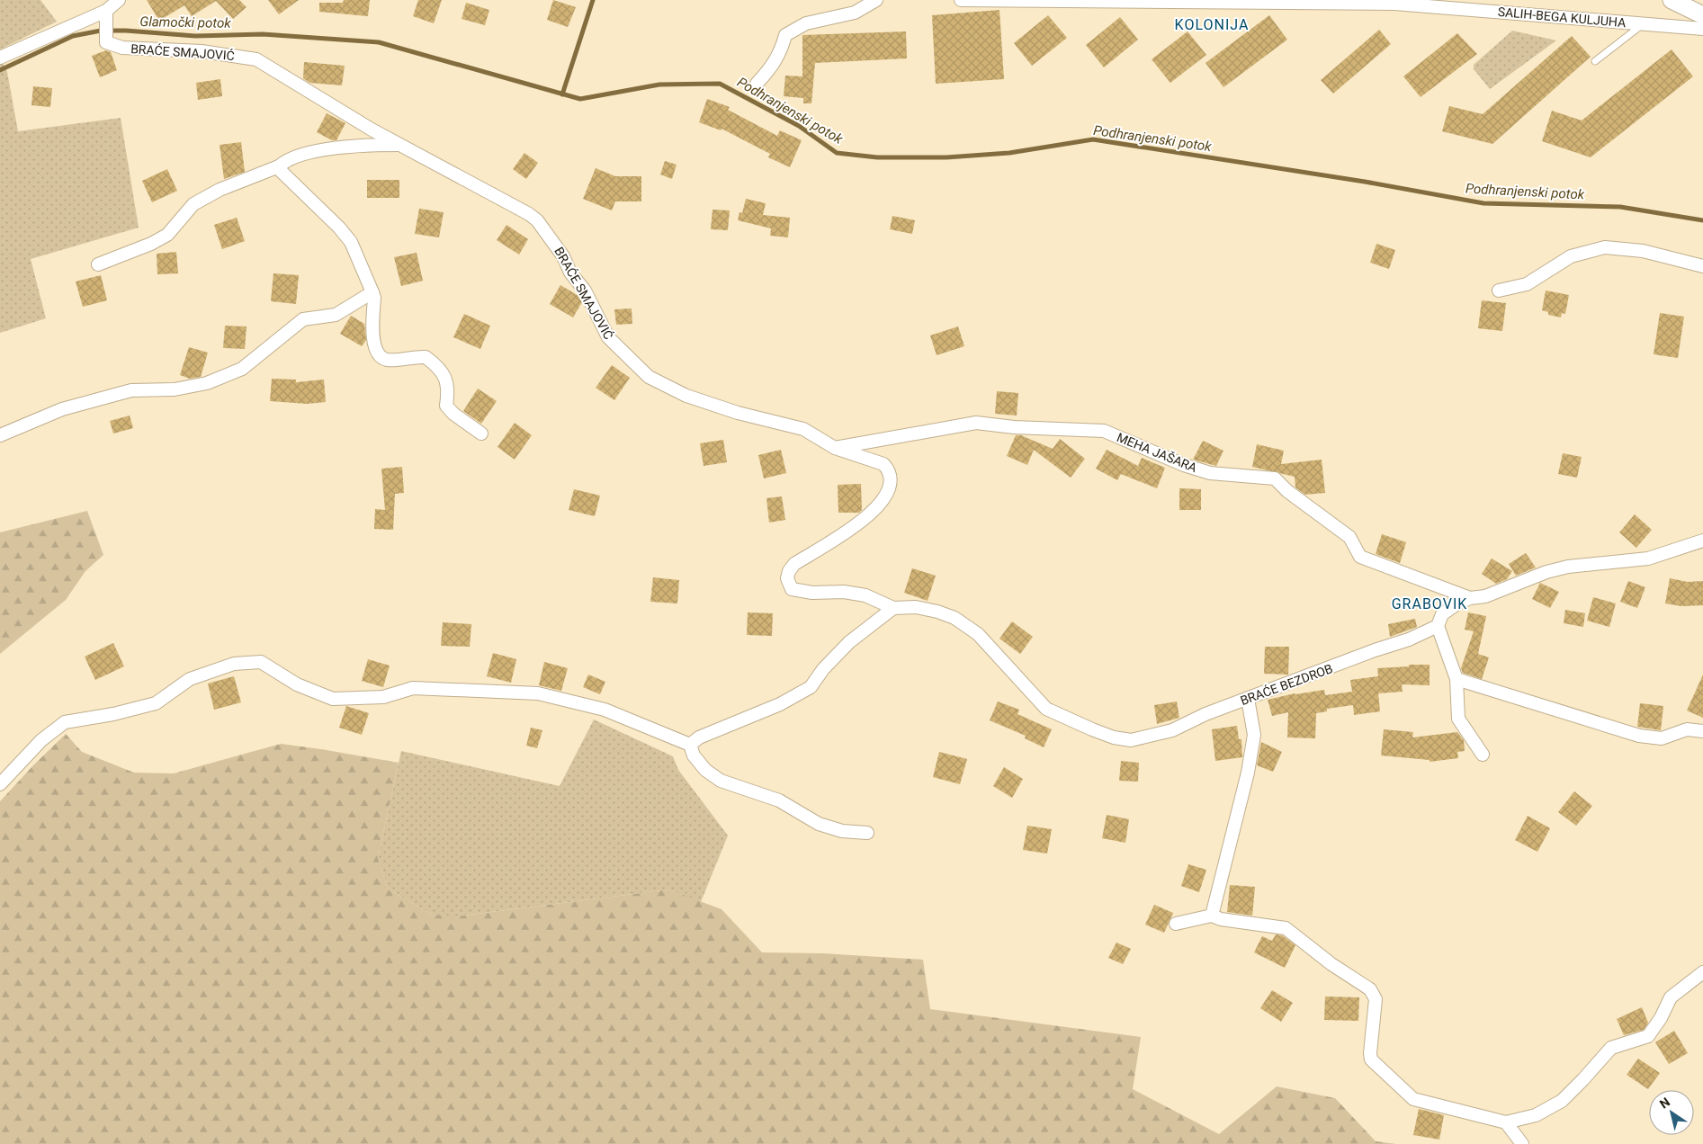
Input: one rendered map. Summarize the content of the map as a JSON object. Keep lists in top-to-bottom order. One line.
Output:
{"streets":{"street":["SALIH-BEGA KULJUHA","BRAĆE SMAJOVIĆ","MEHA JAŠARA","BRAĆE BEZDROB"]},"crossings":[["BRAĆE SMAJOVIĆ","MEHA JAŠARA"],["BRAĆE SMAJOVIĆ","BRAĆE BEZDROB"],["MEHA JAŠARA","BRAĆE BEZDROB"]],"districts":["KOLONIJA","GRABOVIK"],"water":["Glamočki potok","Podhranjenski potok"],"north":"top left"}
